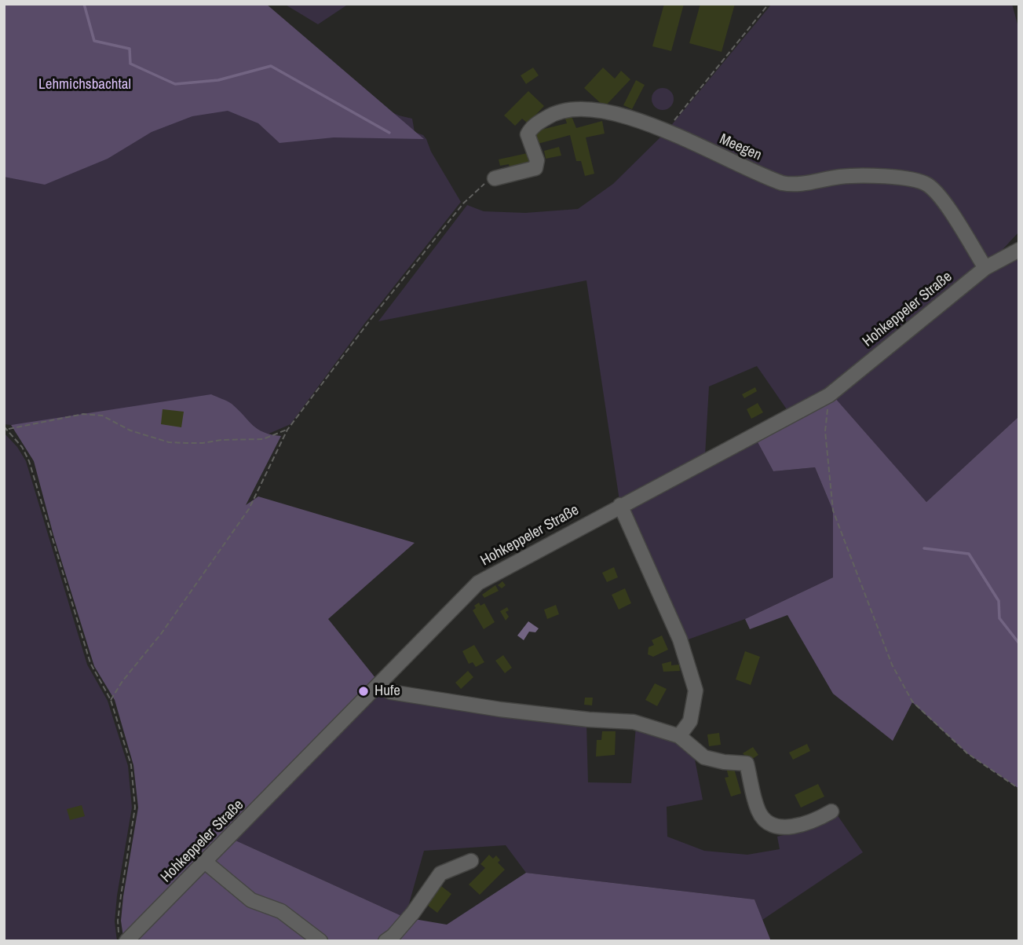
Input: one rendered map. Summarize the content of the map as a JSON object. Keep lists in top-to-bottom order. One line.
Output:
{"streets":{"street":["Meegen","Hohkeppeler Straße"]},"crossings":[["Meegen","Hohkeppeler Straße"]],"parks":["Lehmichsbachtal"],"places":["Hufe"]}
